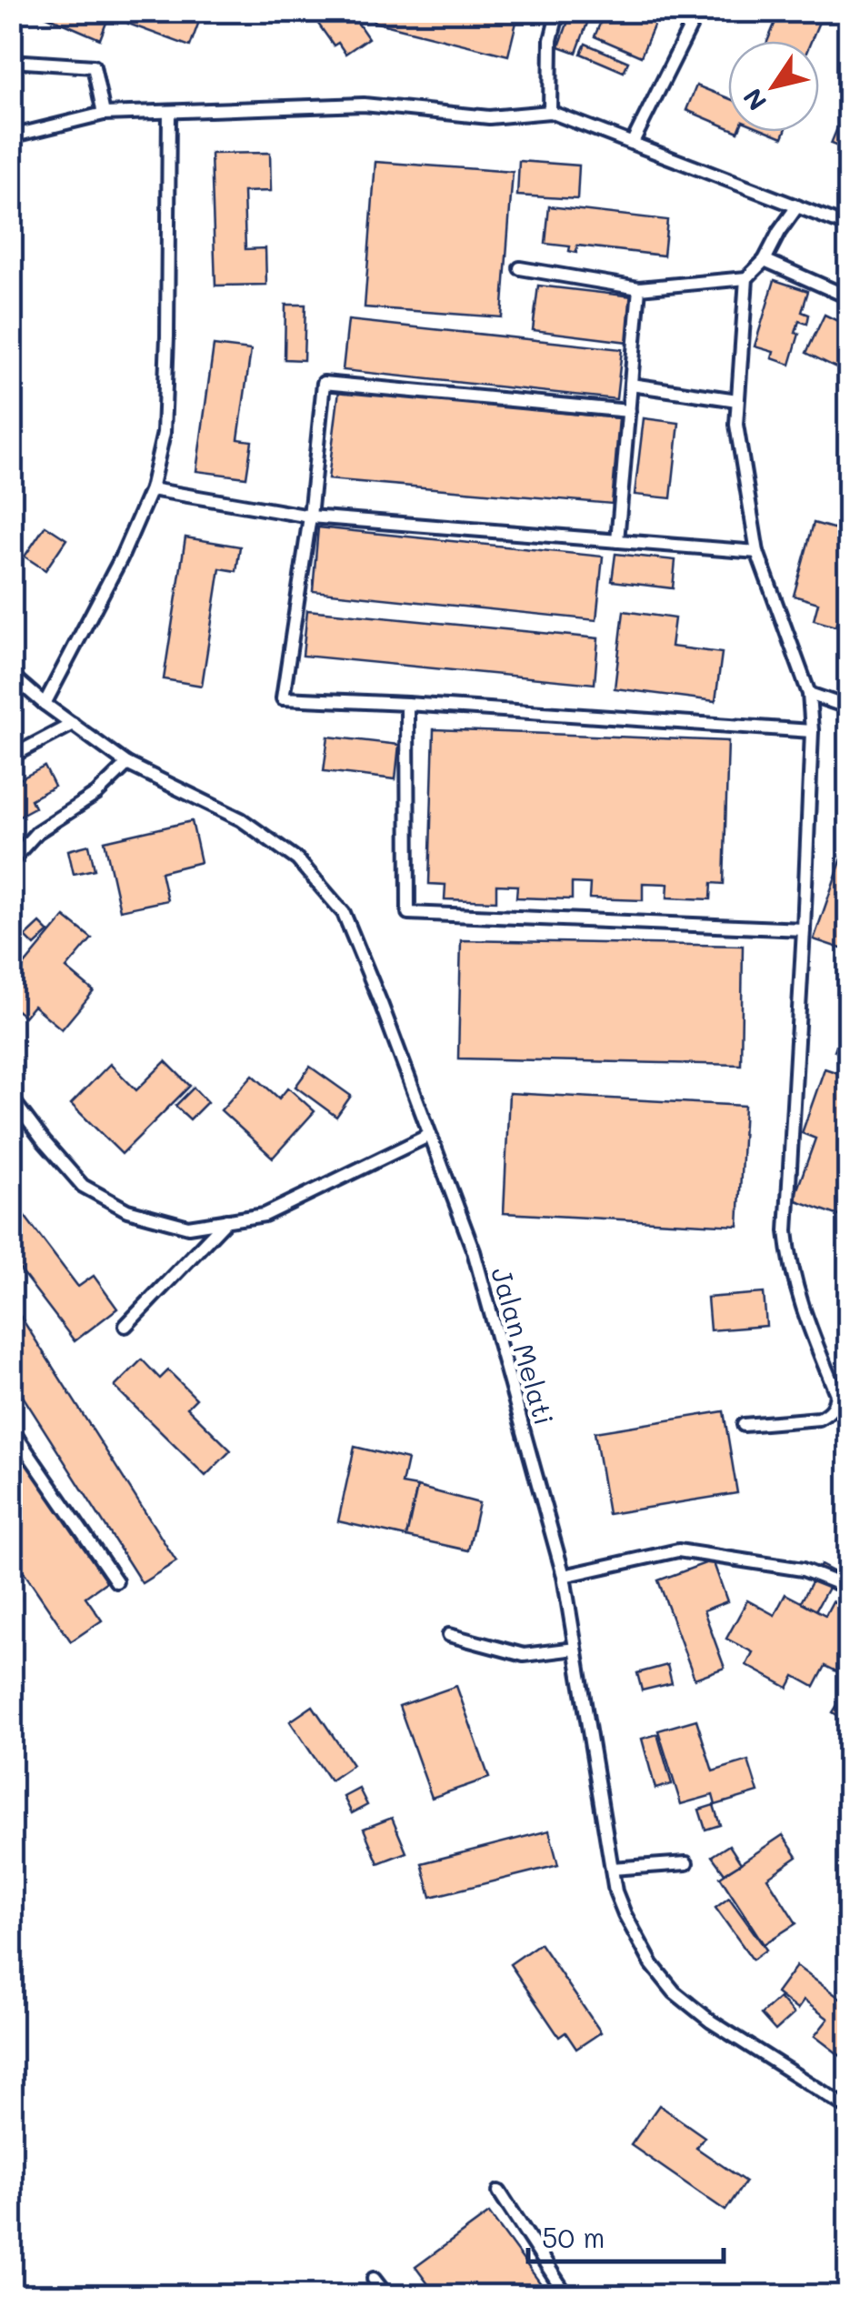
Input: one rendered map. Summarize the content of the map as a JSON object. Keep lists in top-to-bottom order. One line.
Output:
{"streets":{"lane":["Jalan Melati"]},"scale_bar":"50 m","north":"bottom left"}
